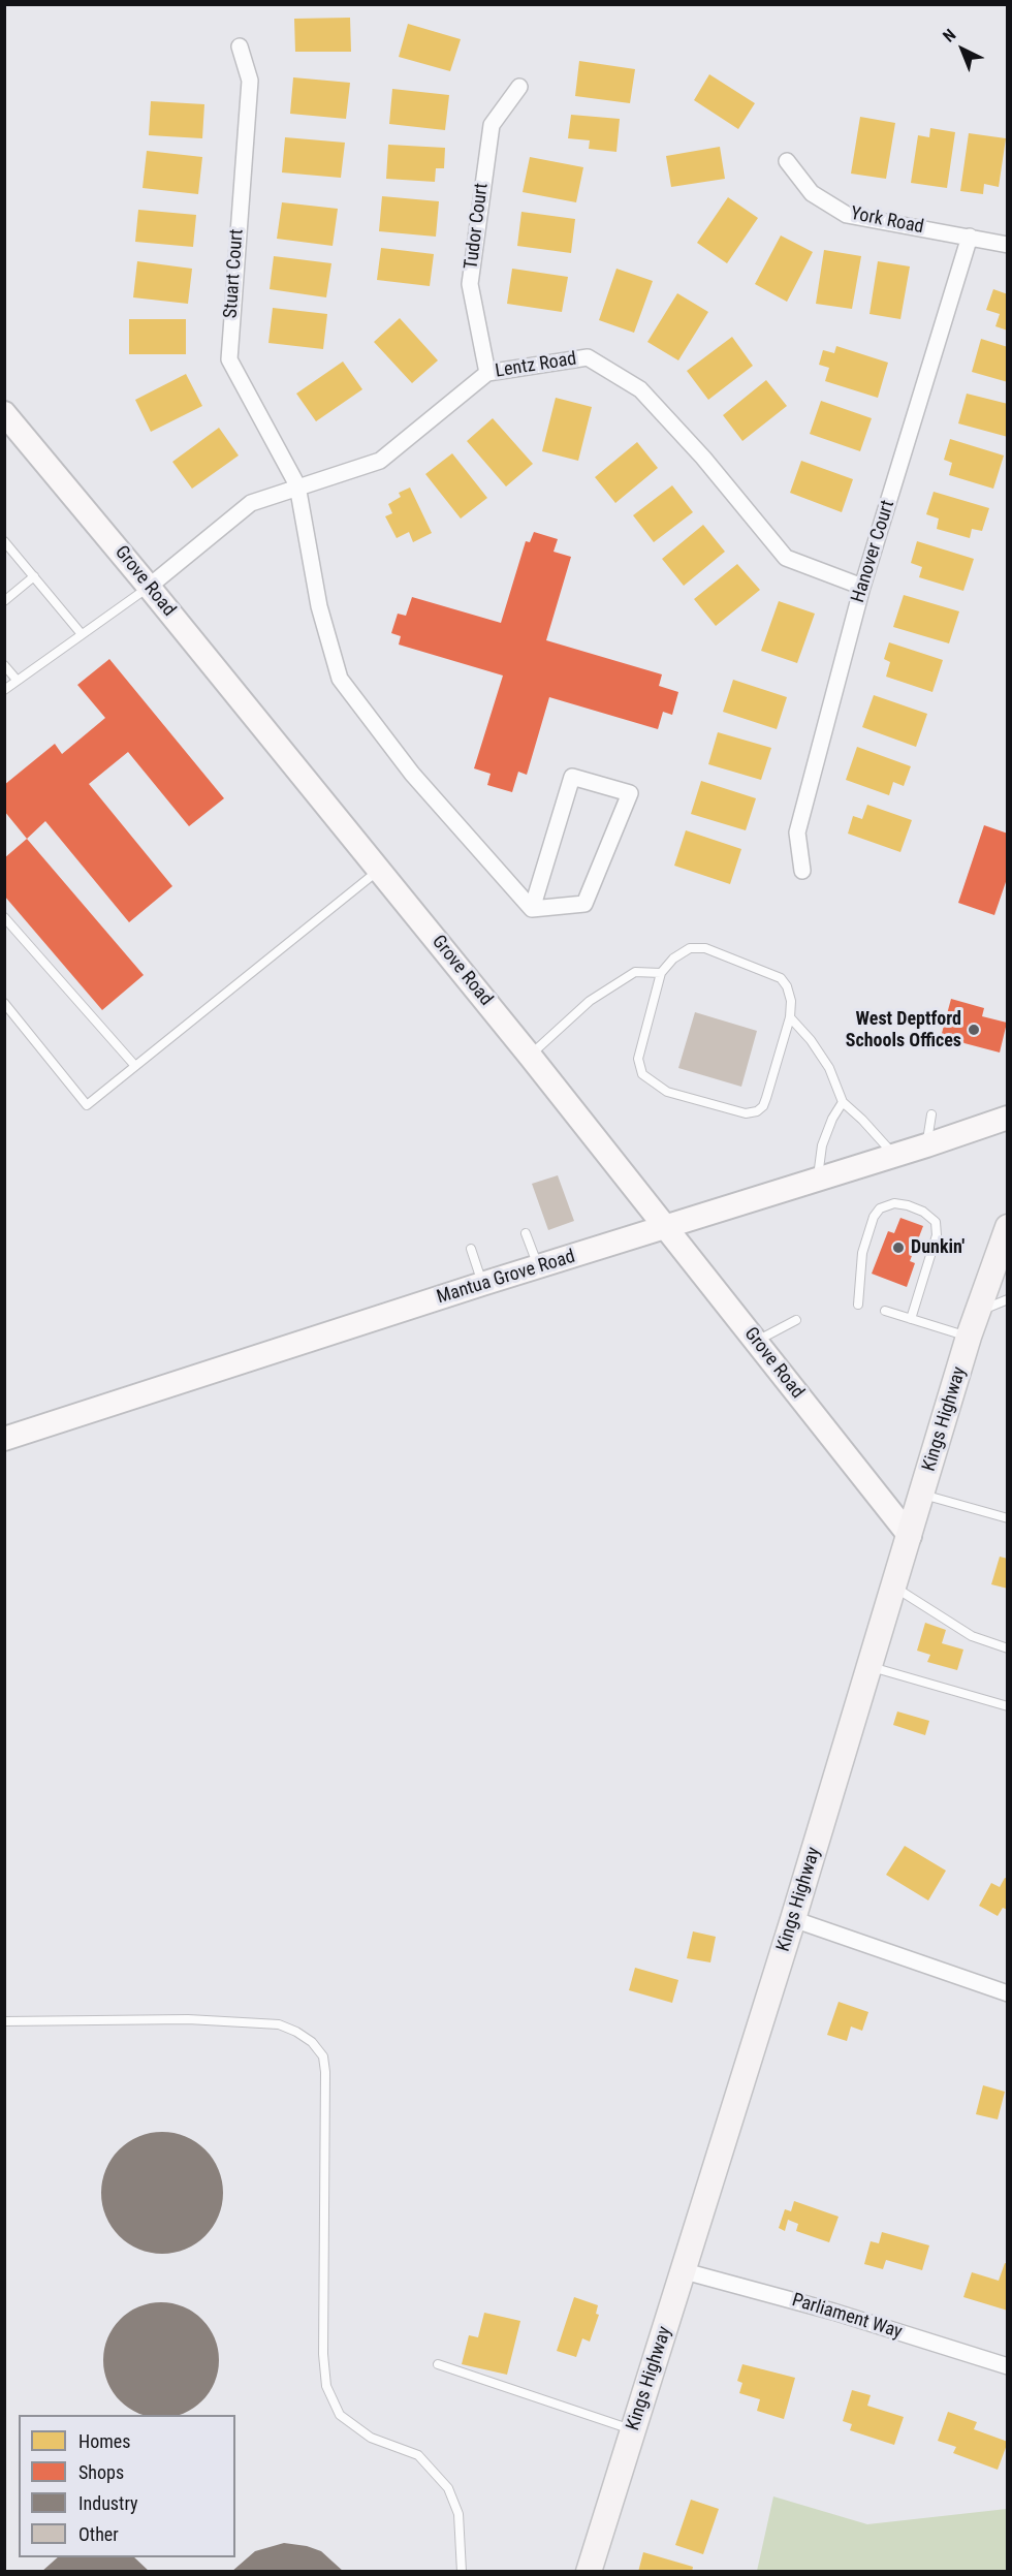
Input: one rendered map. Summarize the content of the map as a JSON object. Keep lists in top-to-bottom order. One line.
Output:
{"streets":{"main road":["Grove Road","Mantua Grove Road","Kings Highway"],"street":["York Road","Tudor Court","Stuart Court","Lentz Road","Hanover Court","Parliament Way"]},"crossings":[["York Road","Hanover Court"],["Tudor Court","Lentz Road"],["Stuart Court","Lentz Road"],["Lentz Road","Hanover Court"],["Lentz Road","Grove Road"],["Grove Road","Mantua Grove Road"],["Grove Road","Kings Highway"],["Kings Highway","Parliament Way"]],"places":["West Deptford Schools Offices","Dunkin'"],"legend":["Homes","Shops","Industry","Other"],"north":"top left"}
